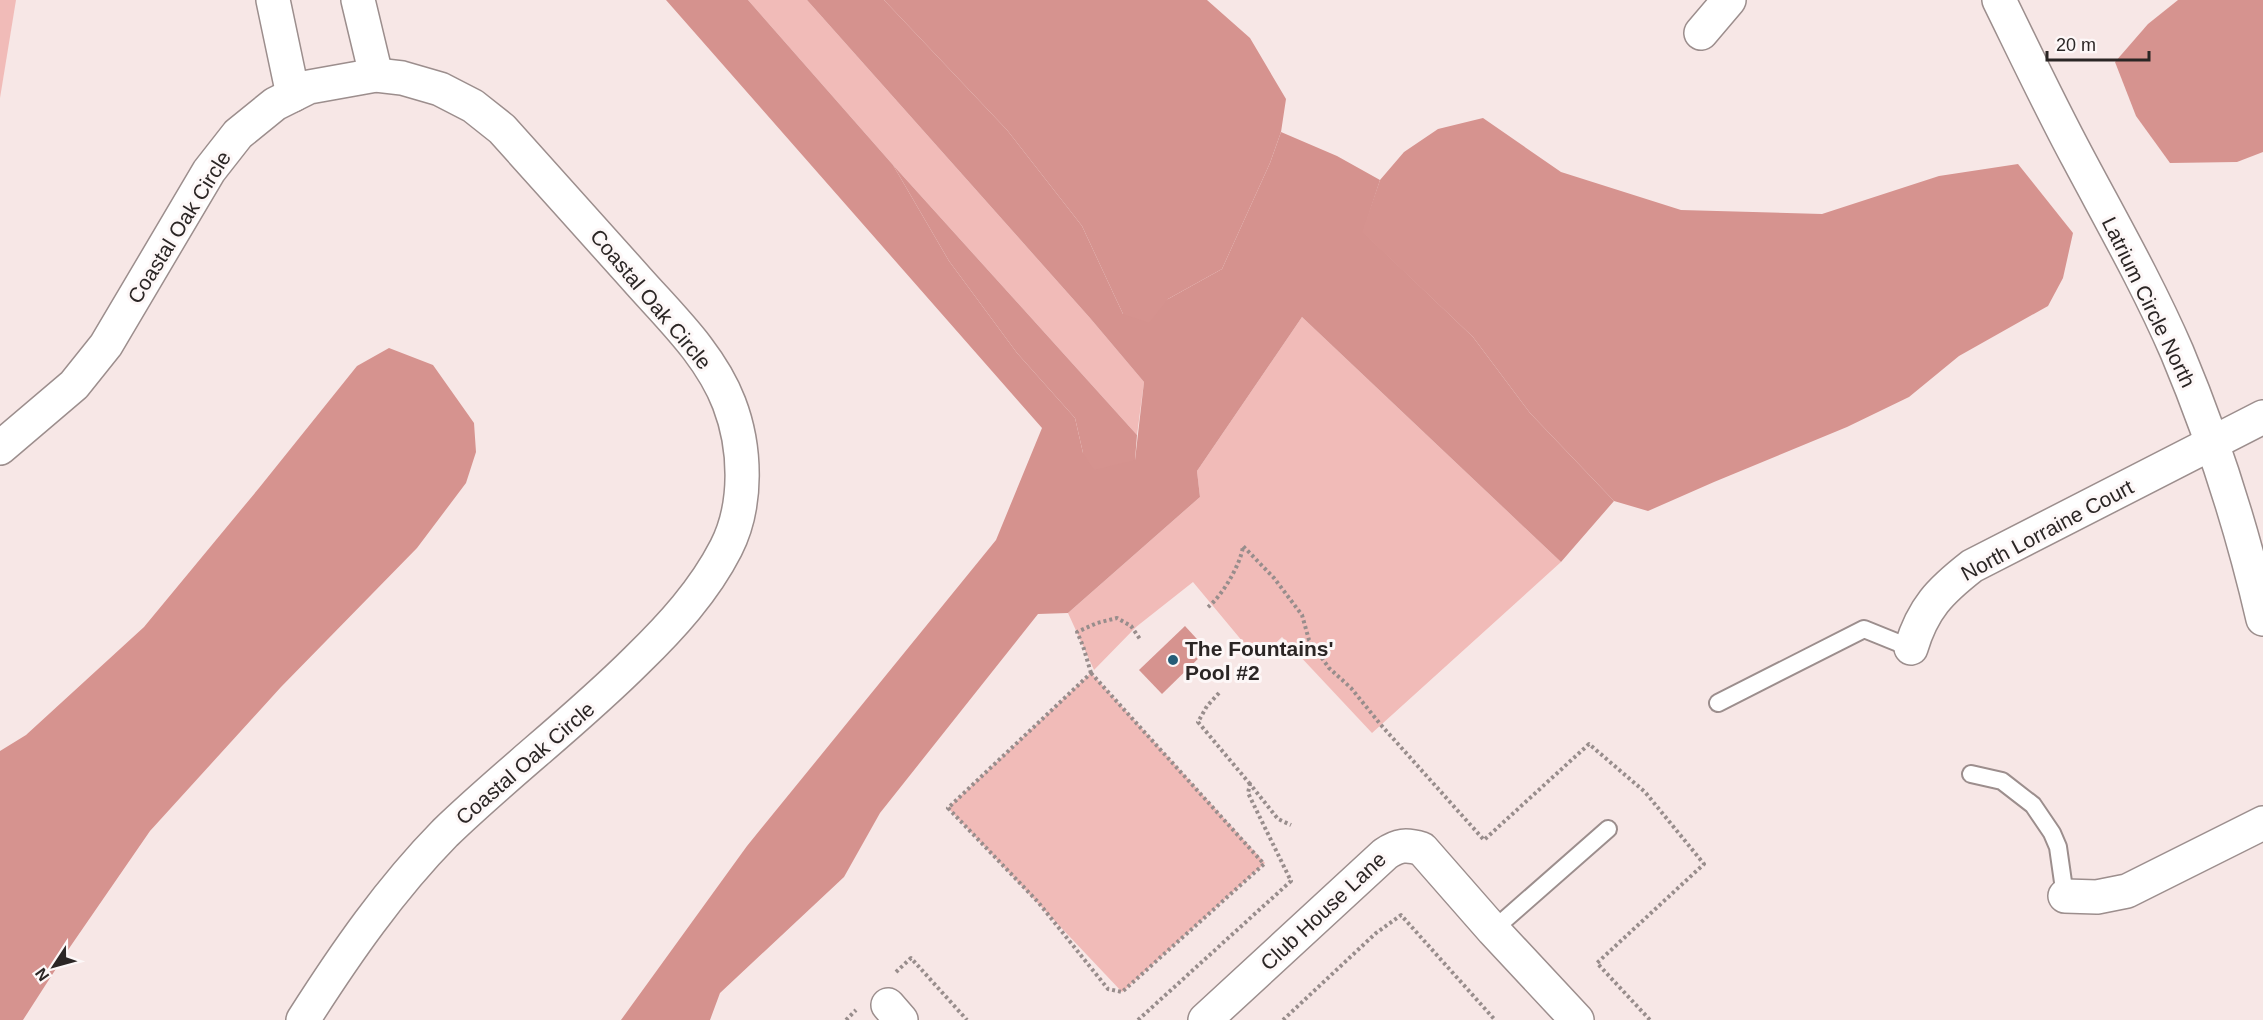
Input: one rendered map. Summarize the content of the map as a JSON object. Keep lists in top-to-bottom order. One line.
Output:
{"streets":{"street":["Coastal Oak Circle","Latrium Circle North","North Lorraine Court","Club House Lane"]},"crossings":[["Latrium Circle North","North Lorraine Court"]],"places":["The Fountains' Pool #2"],"scale_bar":"20 m","north":"bottom left"}
